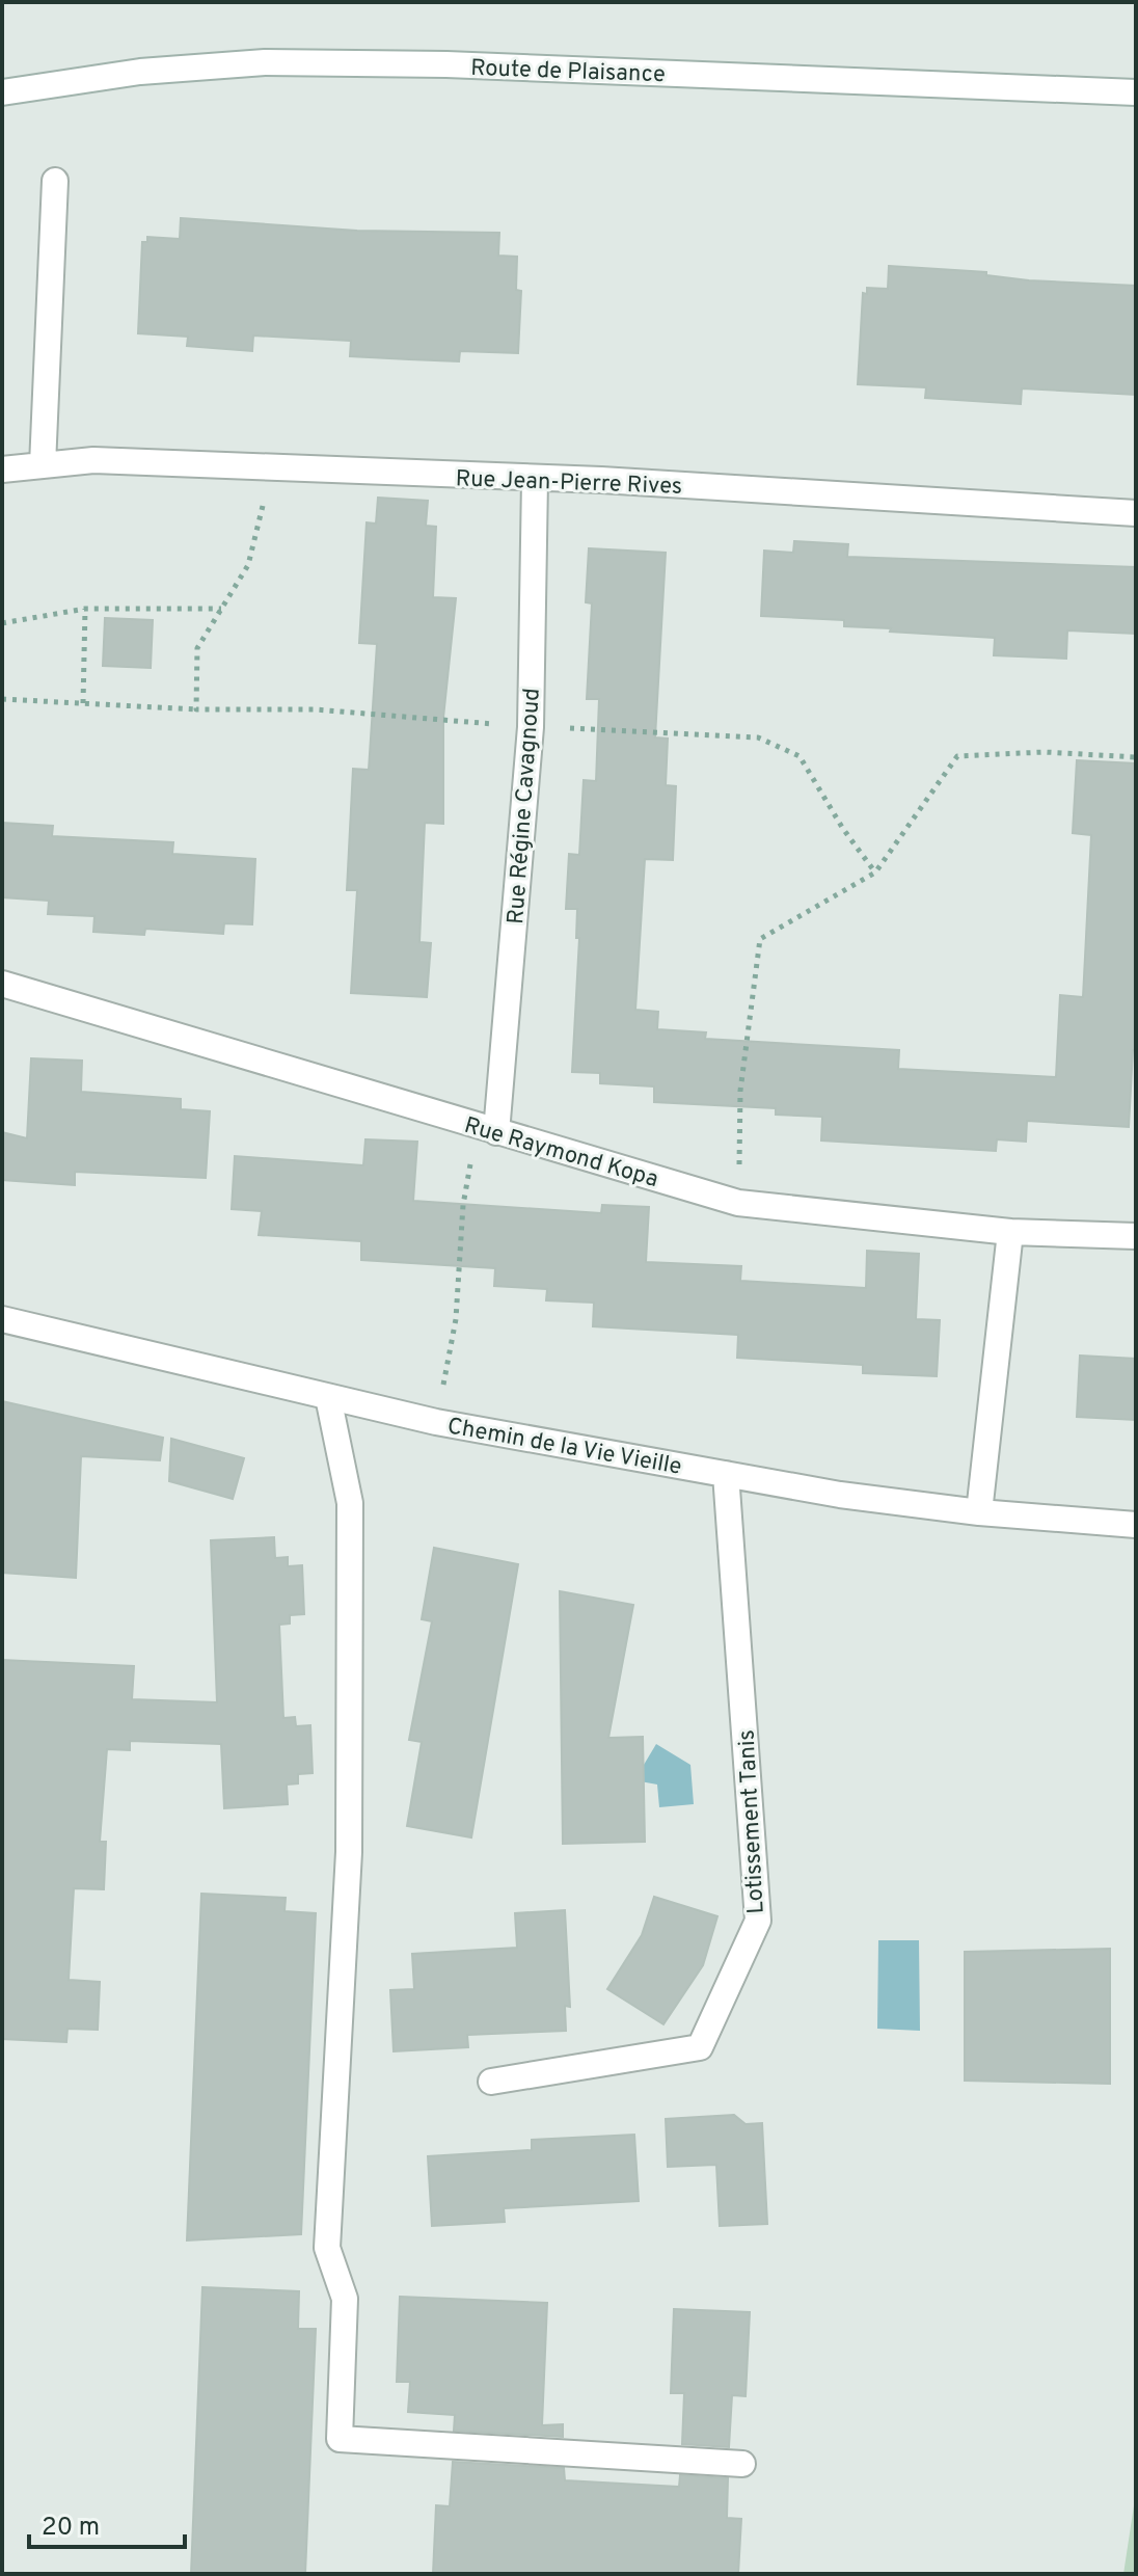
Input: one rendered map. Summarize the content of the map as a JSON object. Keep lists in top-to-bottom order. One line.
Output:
{"streets":{"street":["Route de Plaisance","Rue Jean-Pierre Rives","Rue Régine Cavagnoud","Rue Raymond Kopa","Chemin de la Vie Vieille","Lotissement Tanis"]},"crossings":[["Rue Jean-Pierre Rives","Rue Régine Cavagnoud"],["Rue Régine Cavagnoud","Rue Raymond Kopa"],["Chemin de la Vie Vieille","Lotissement Tanis"]],"scale_bar":"20 m"}
